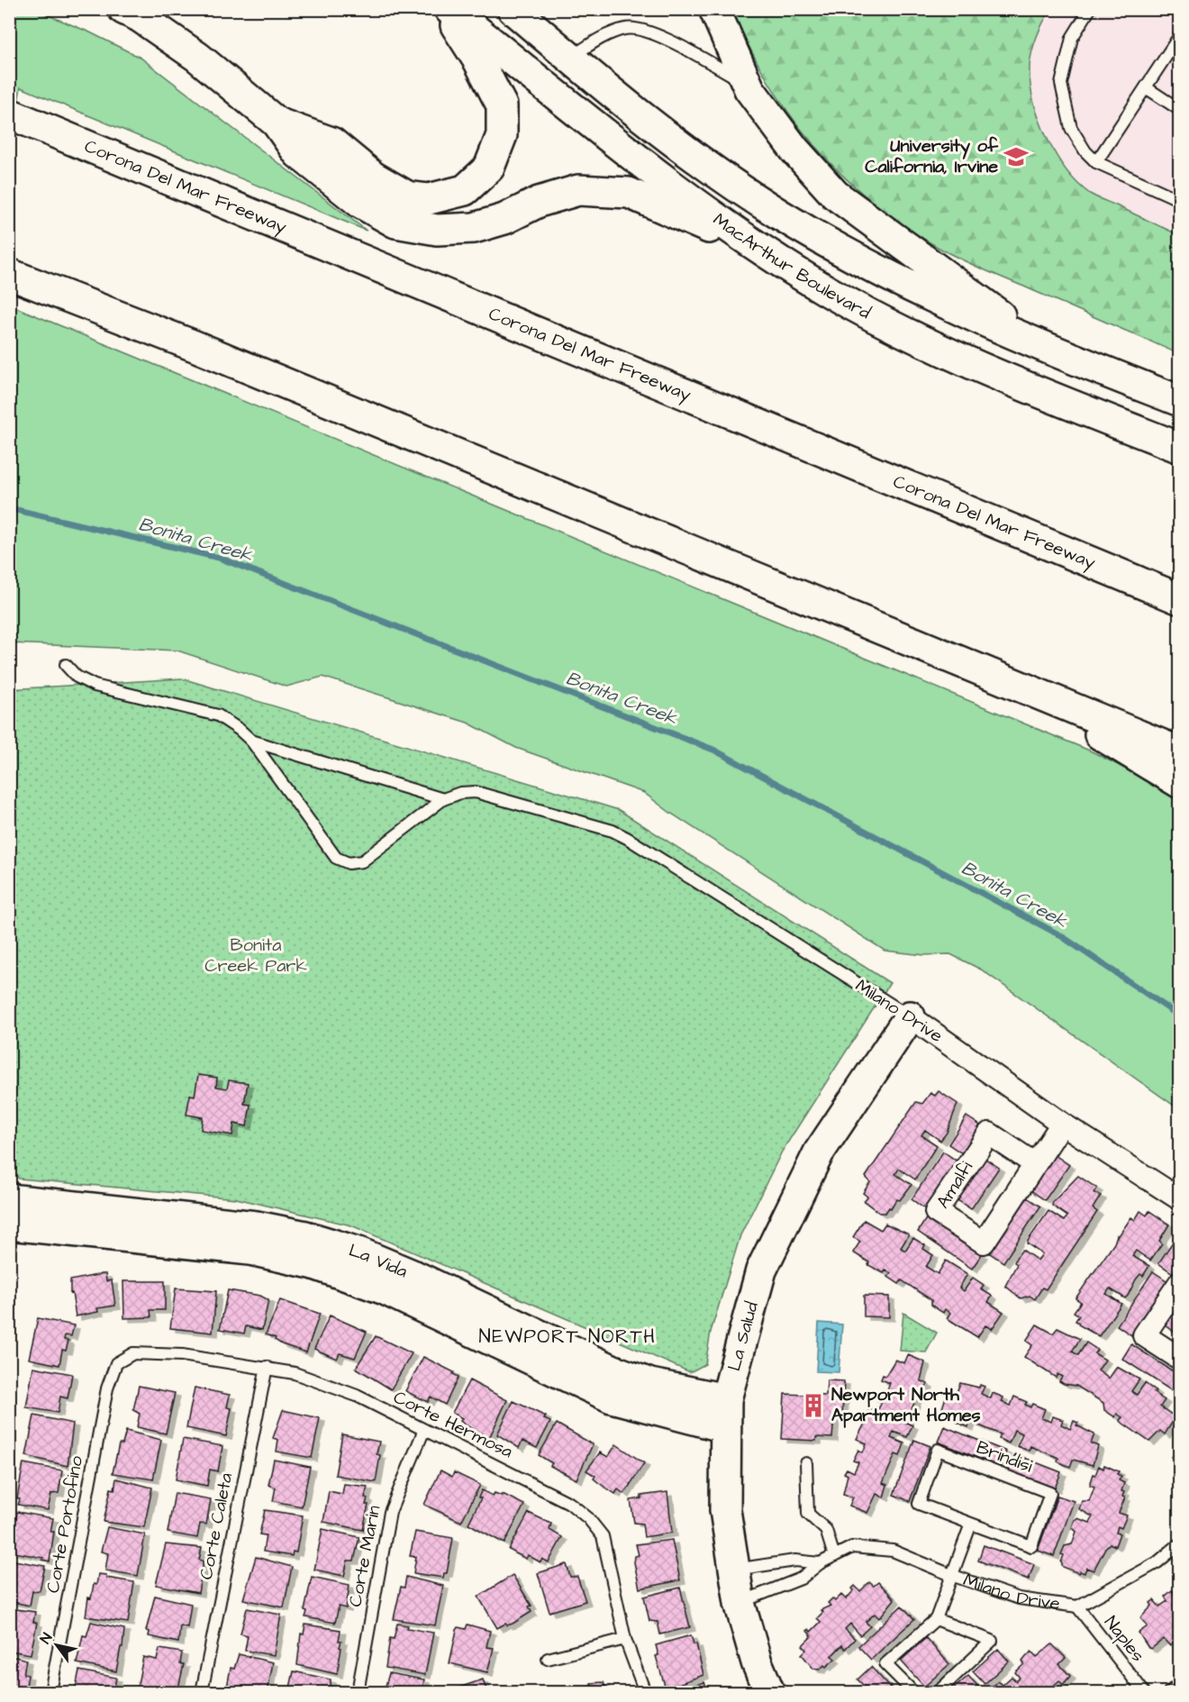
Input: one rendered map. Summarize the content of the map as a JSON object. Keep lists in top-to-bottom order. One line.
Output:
{"streets":{"main road":["Corona Del Mar Freeway","MacArthur Boulevard","La Vida","La Salud"],"street":["Milano Drive","Amalfi"],"lane":["Corte Hermosa","Brindisi","Corte Portofino","Corte Caleta","Corte Marin","Naples"]},"crossings":[["Milano Drive","Amalfi"],["Milano Drive","La Salud"],["Milano Drive","Naples"],["La Vida","La Salud"],["Corte Hermosa","Corte Portofino"],["Corte Hermosa","Corte Caleta"],["Corte Hermosa","Corte Marin"]],"districts":["NEWPORT NORTH"],"water":["Bonita Creek"],"parks":["Bonita Creek Park"],"places":{"school or university":["University of California, Irvine"],"building":["Newport North Apartment Homes"]},"north":"top left"}
